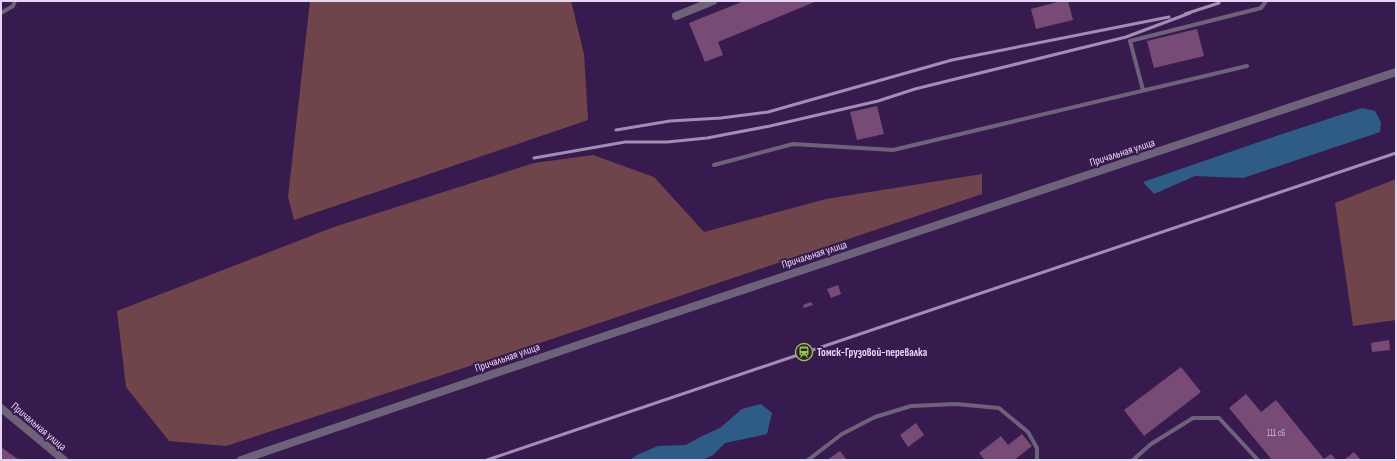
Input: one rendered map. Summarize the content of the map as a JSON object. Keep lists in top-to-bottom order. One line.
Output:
{"streets":{"street":["Причальная улица"]},"places":{"station":["Томск-Грузовой-перевалка"]},"house_numbers":["111 с6"]}
